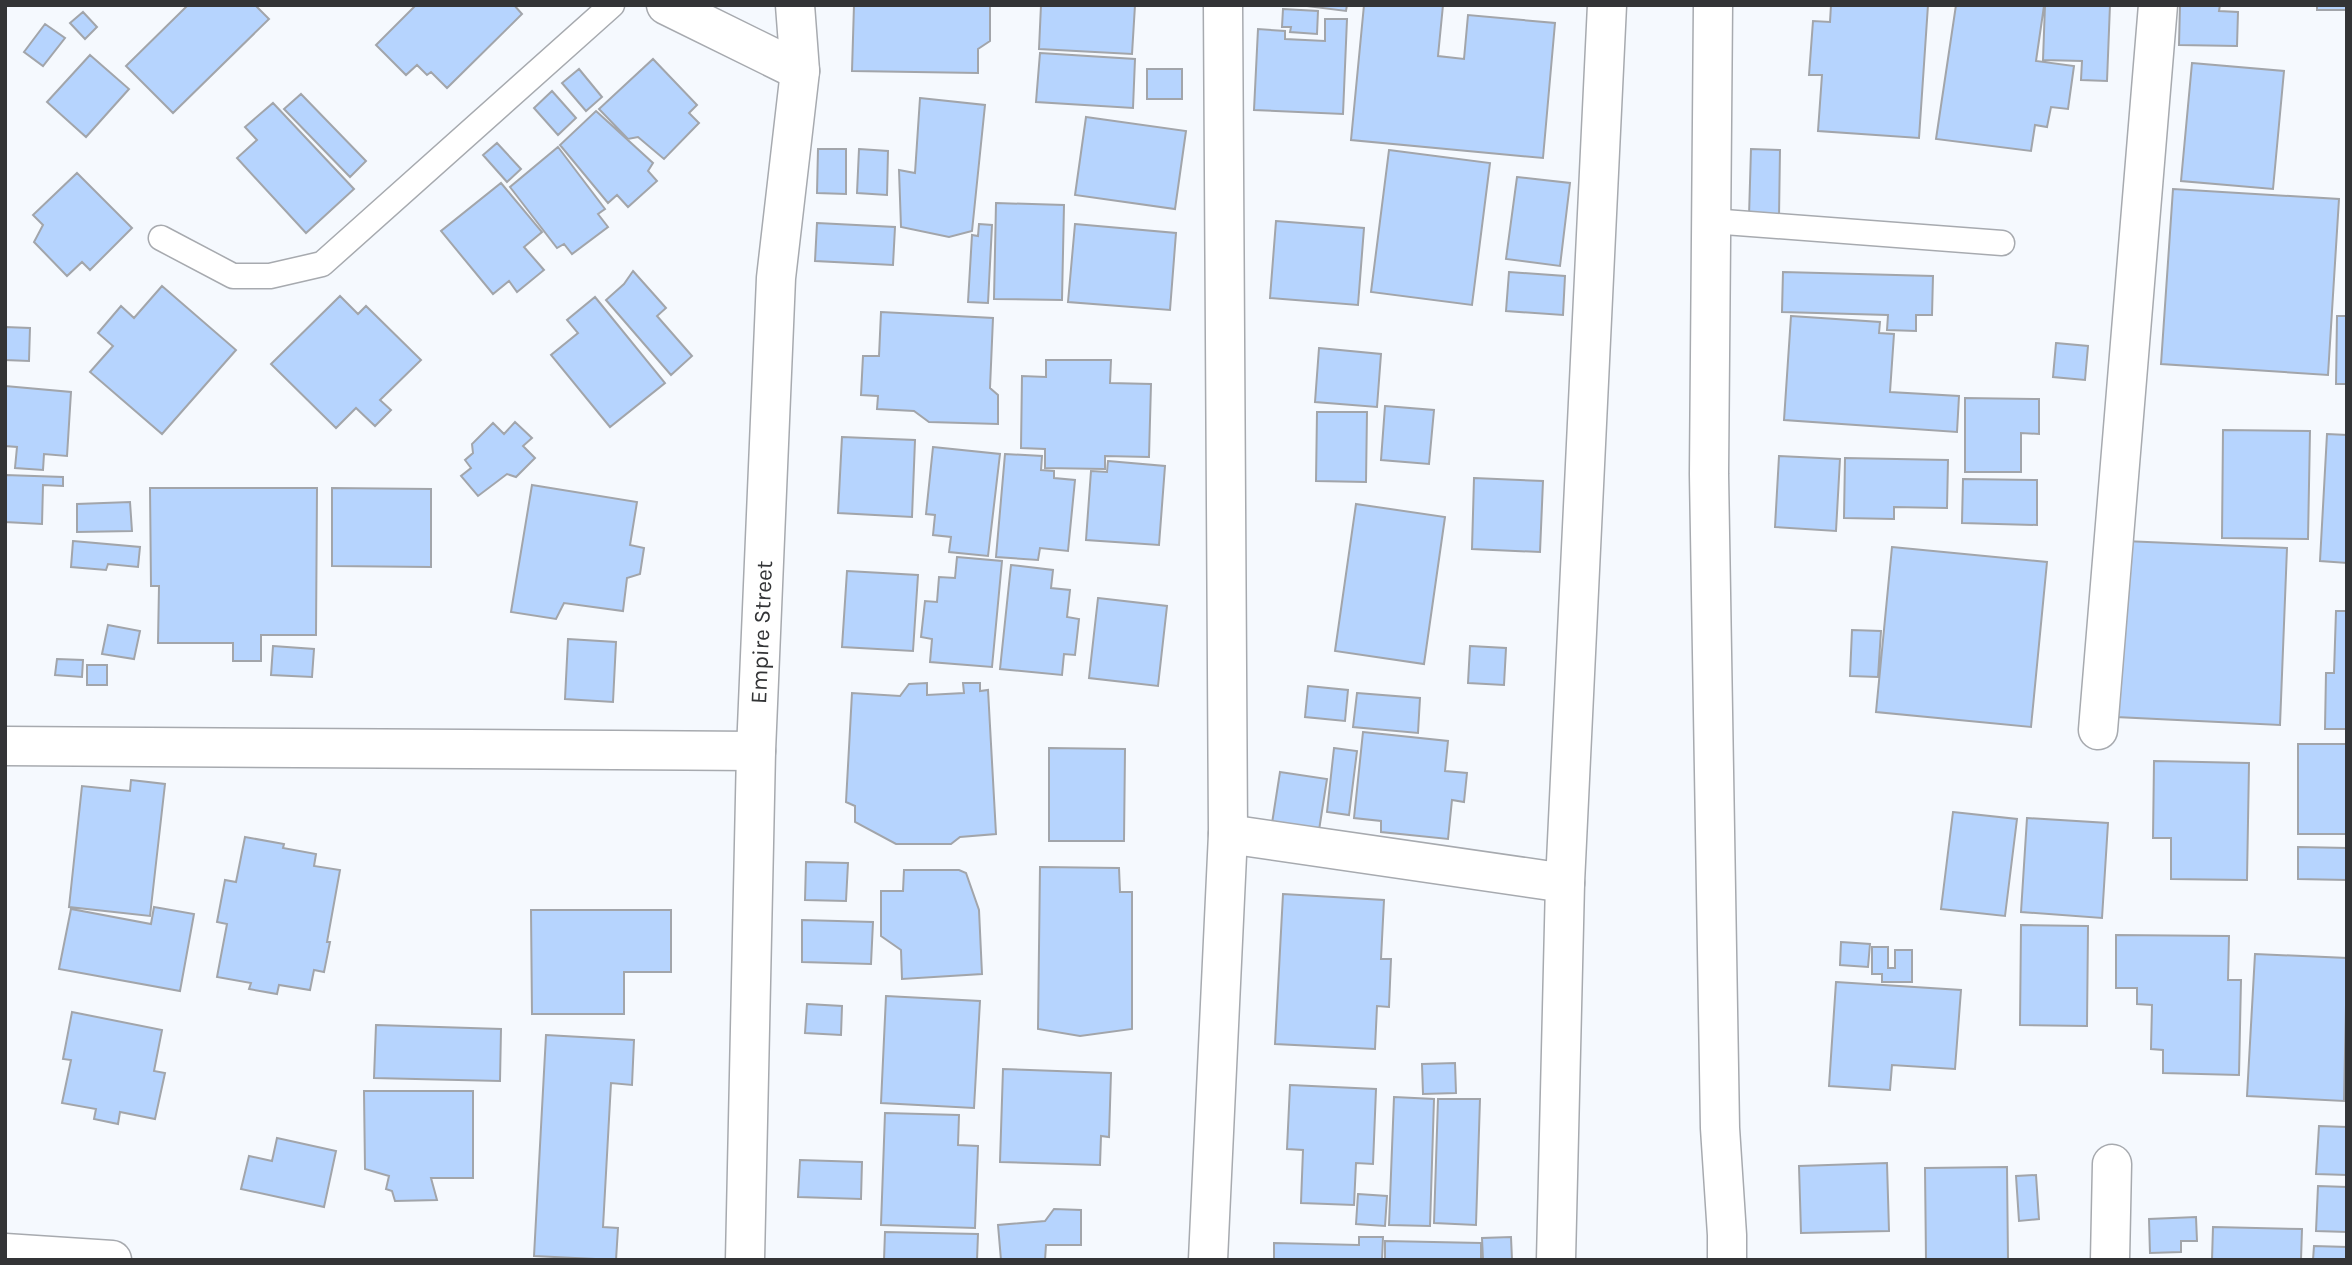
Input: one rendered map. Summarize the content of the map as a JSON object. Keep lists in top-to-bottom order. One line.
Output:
{"streets":{"street":["Empire Street"]}}
